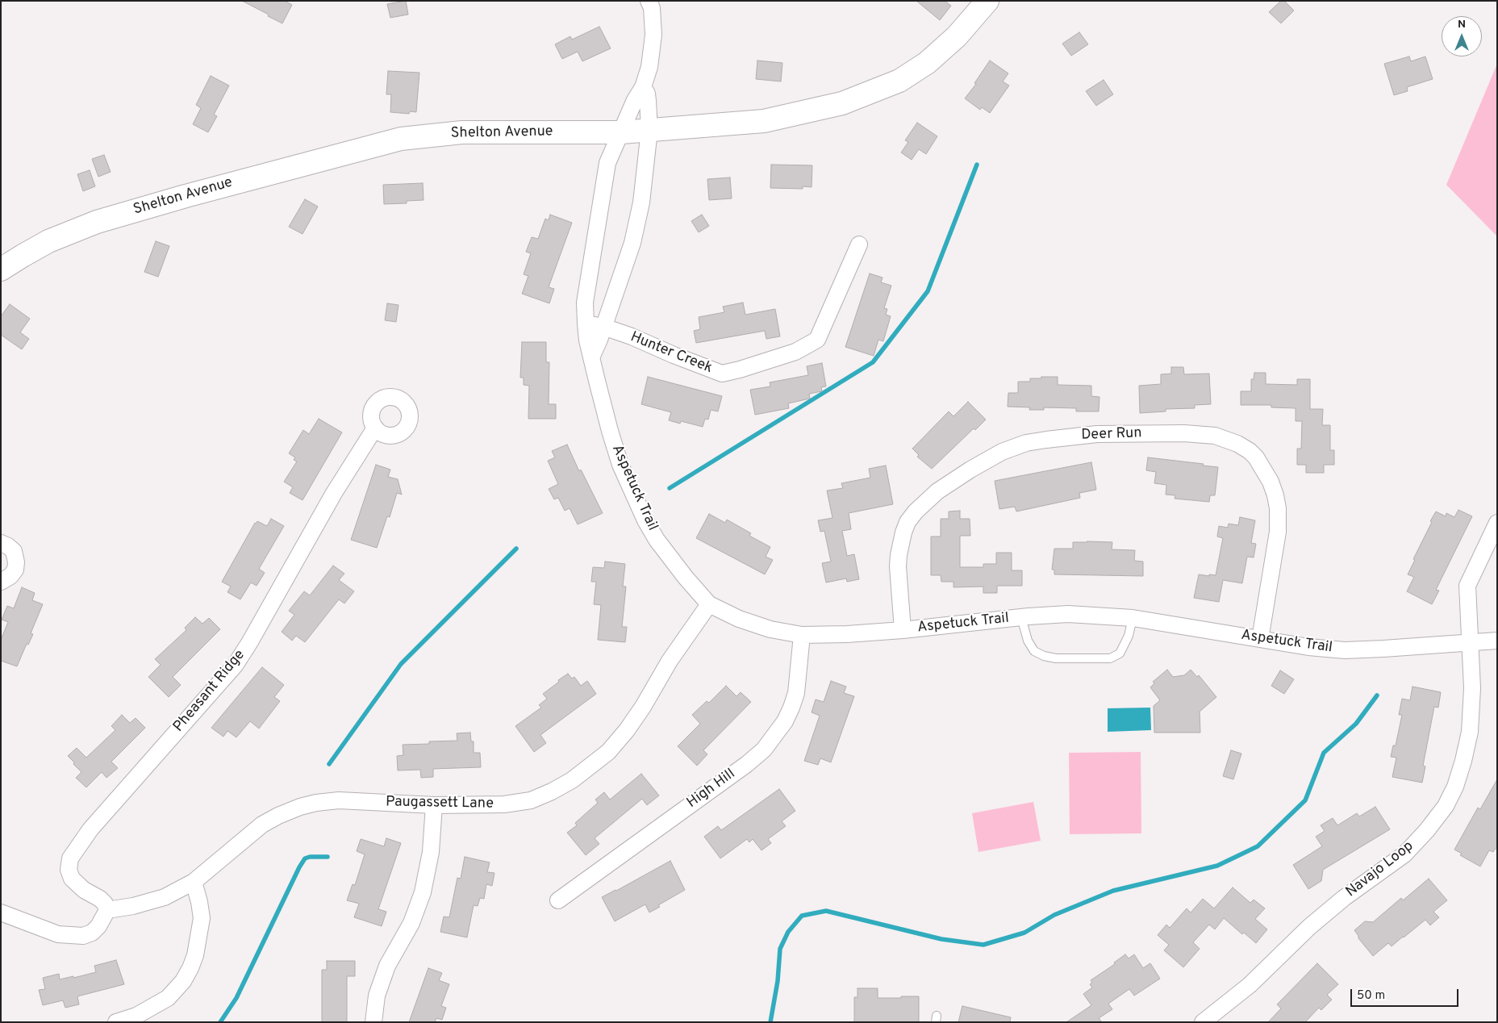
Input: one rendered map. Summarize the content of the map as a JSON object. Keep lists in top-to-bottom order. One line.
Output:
{"streets":{"main road":["Shelton Avenue"],"street":["Hunter Creek","Deer Run","Aspetuck Trail","Pheasant Ridge","High Hill","Paugassett Lane","Navajo Loop"]},"crossings":[["Shelton Avenue","Aspetuck Trail"],["Hunter Creek","Aspetuck Trail"],["Deer Run","Aspetuck Trail"],["Aspetuck Trail","High Hill"],["Aspetuck Trail","Paugassett Lane"],["Aspetuck Trail","Navajo Loop"],["Pheasant Ridge","Paugassett Lane"]],"scale_bar":"50 m","north":"top"}
